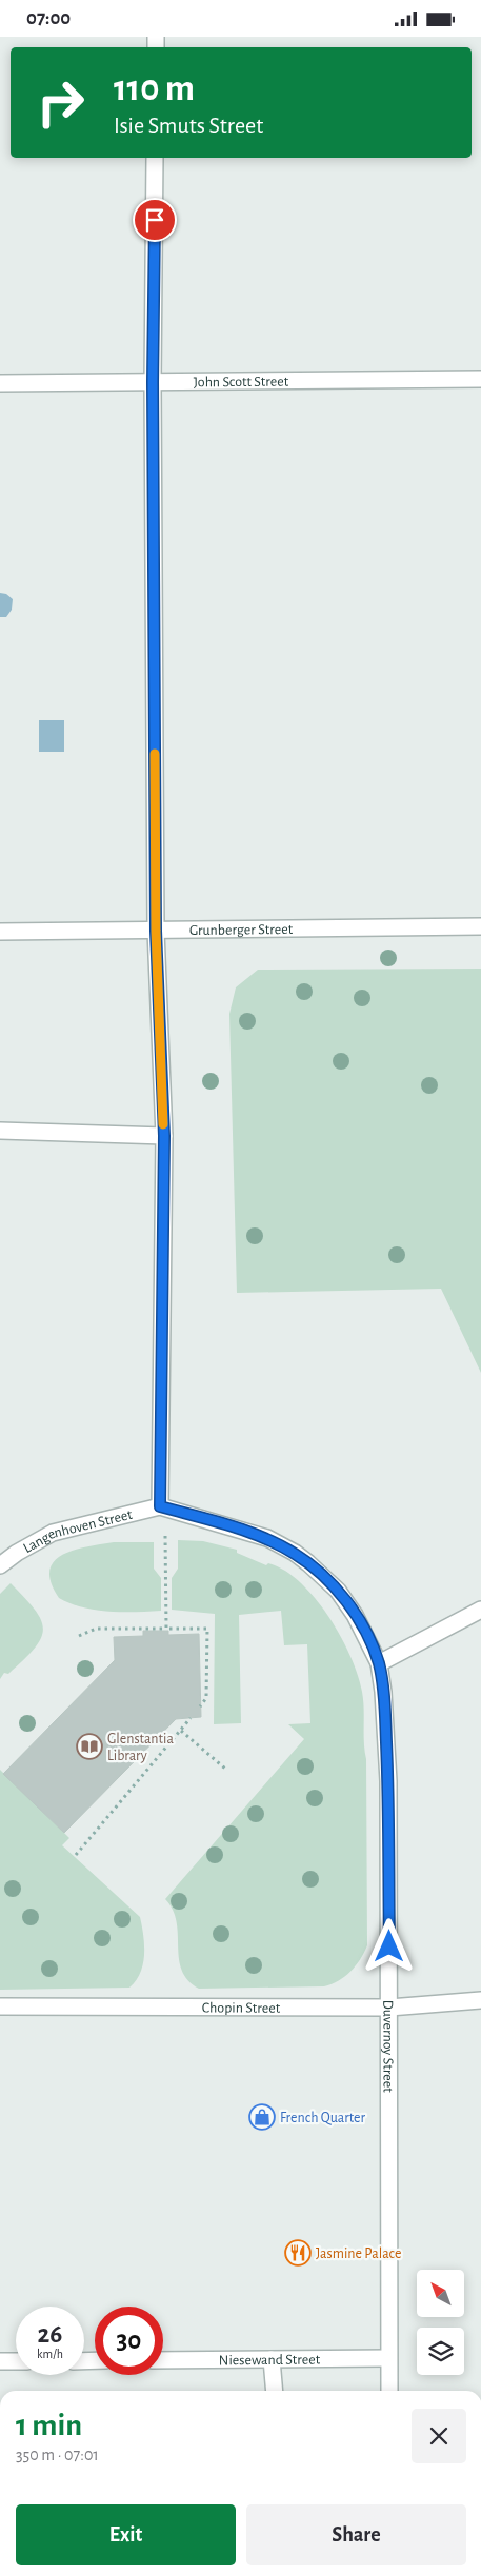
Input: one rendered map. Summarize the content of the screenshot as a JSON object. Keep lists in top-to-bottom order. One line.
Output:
{"streets":{"street":["John Scott Street","Grunberger Street","Langenhoven Street","Chopin Street","Duvernoy Street","Niesewand Street"]},"crossings":[["Langenhoven Street","Duvernoy Street"],["Chopin Street","Duvernoy Street"],["Duvernoy Street","Niesewand Street"]],"places":{"library":["Glenstantia Library"],"shop":["French Quarter"],"restaurant":["Jasmine Palace"]},"north":"top left","page":{"status":"07:00","turn":["110 m","Isie Smuts Street"],"speed":"26 km/h","limit":"30","heading":["1 min","350 m · 07:01"],"buttons":["Exit","Share"]}}
